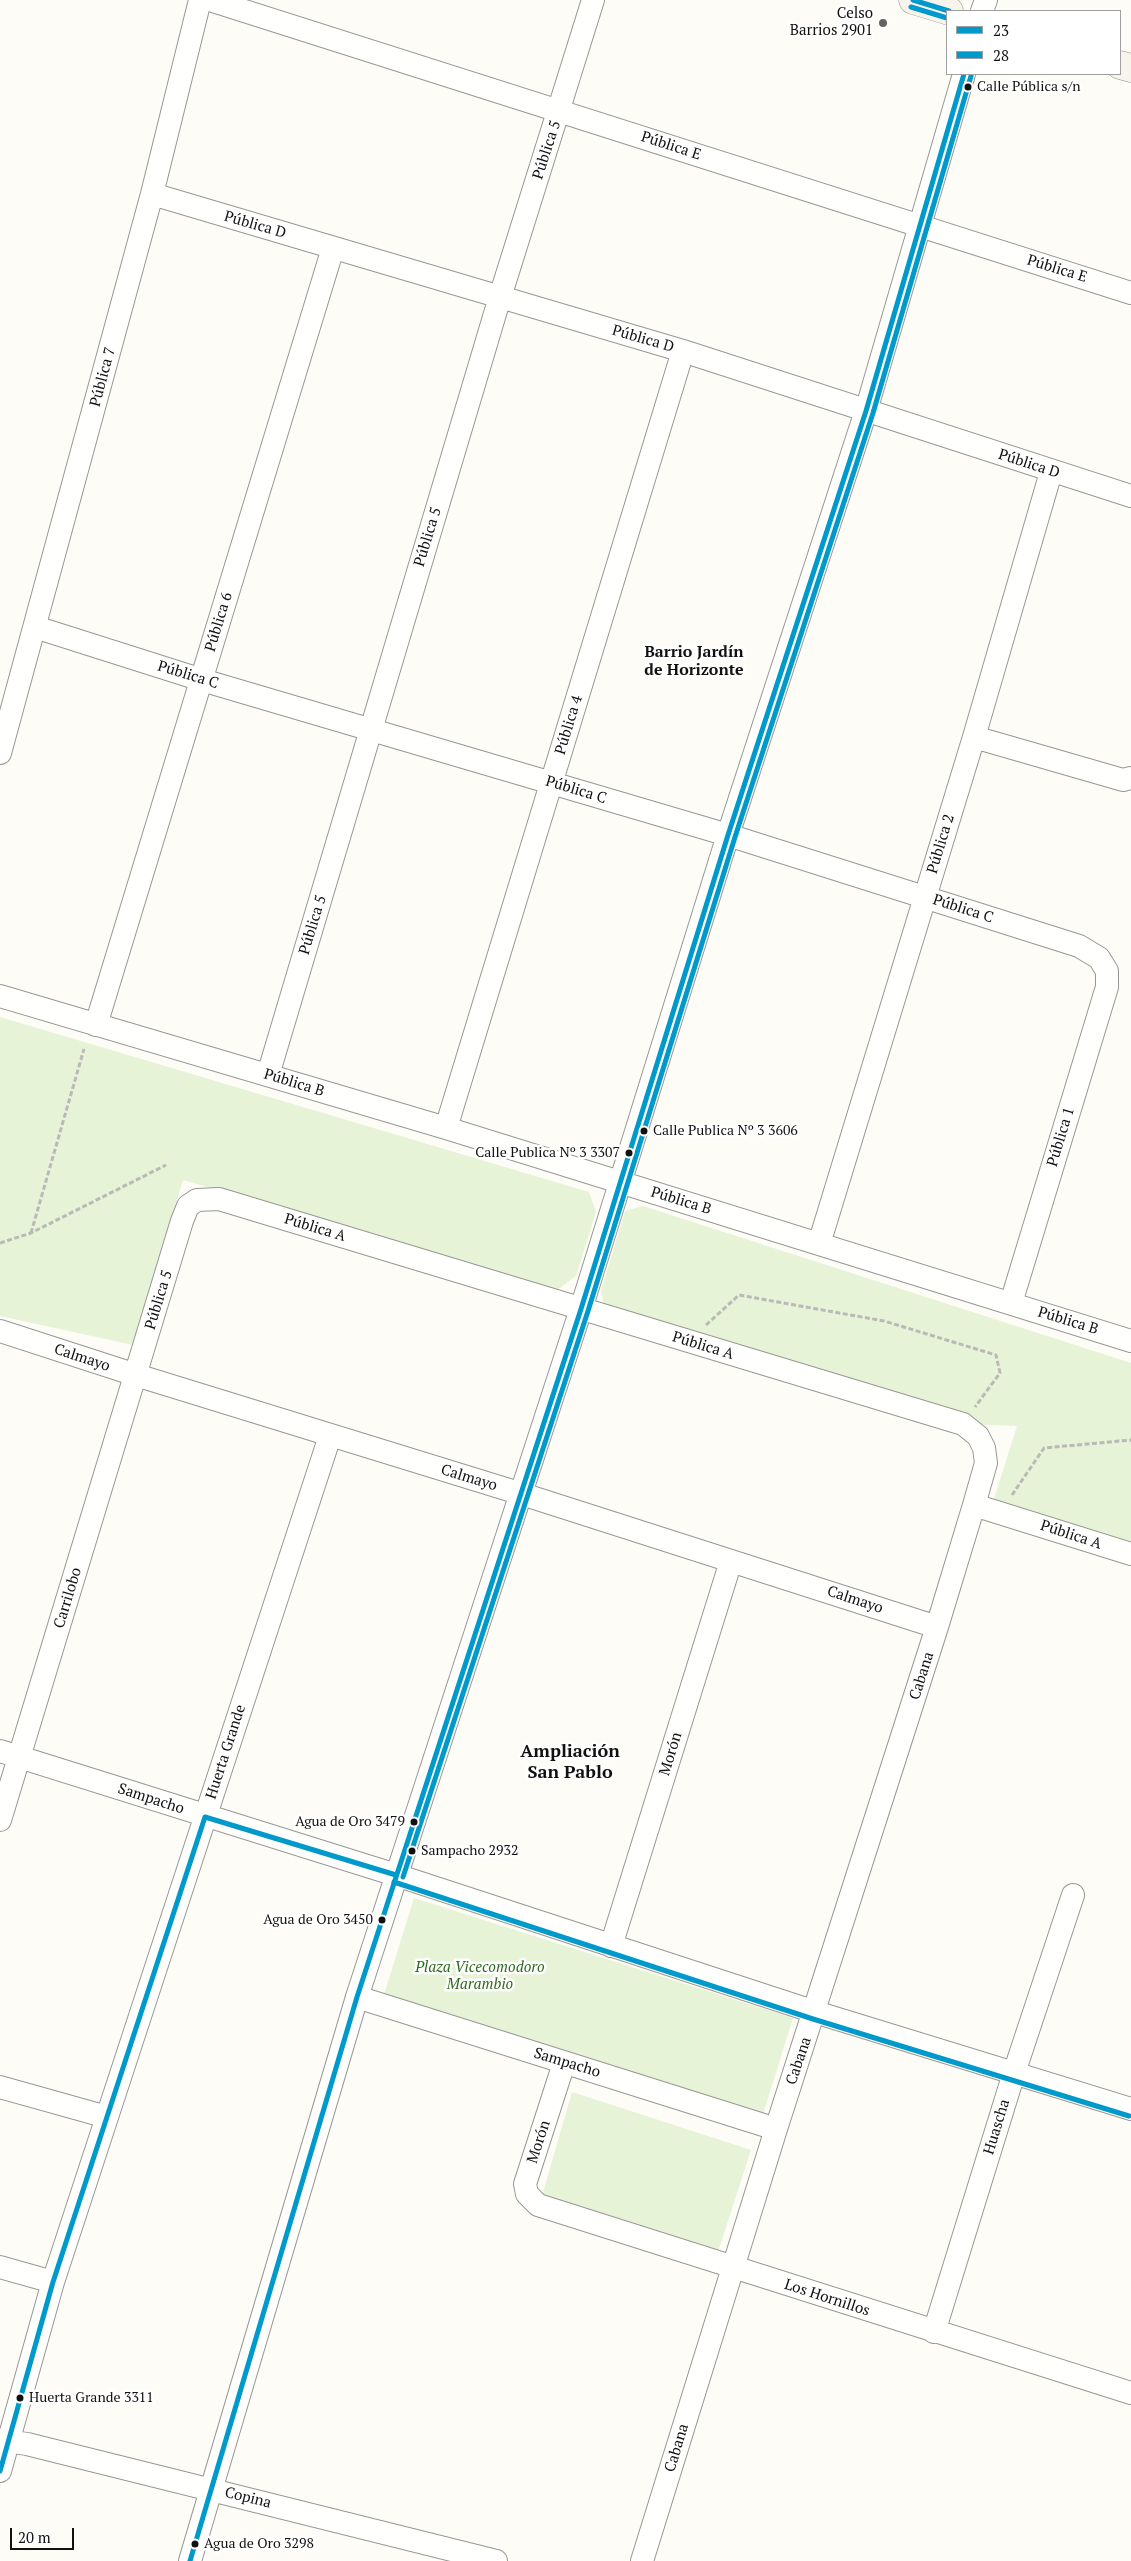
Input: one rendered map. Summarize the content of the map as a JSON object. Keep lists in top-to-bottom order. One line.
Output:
{"streets":{"street":["Pública E","Pública 5","Pública D","Pública 7","Pública 6","Pública C","Pública 4","Pública 2","Pública B","Pública 1","Pública A","Calmayo","Carrilobo","Cabana","Huerta Grande","Morón","Sampacho","Huascha","Los Hornillos","Copina"]},"crossings":[["Pública E","Pública 5"],["Pública 5","Pública D"],["Pública 5","Pública C"],["Pública 5","Pública B"],["Pública 5","Pública A"],["Pública 5","Calmayo"],["Pública 5","Carrilobo"],["Pública D","Pública 7"],["Pública D","Pública 6"],["Pública D","Pública 4"],["Pública D","Pública 2"],["Pública 7","Pública C"],["Pública 6","Pública C"],["Pública 6","Pública B"],["Pública C","Pública 4"],["Pública C","Pública 2"],["Pública C","Pública 1"],["Pública 4","Pública B"],["Pública 2","Pública B"],["Pública B","Pública 1"],["Pública A","Cabana"],["Calmayo","Carrilobo"],["Calmayo","Cabana"],["Calmayo","Huerta Grande"],["Calmayo","Morón"],["Carrilobo","Sampacho"],["Cabana","Sampacho"],["Cabana","Los Hornillos"],["Huerta Grande","Sampacho"],["Huerta Grande","Copina"],["Morón","Sampacho"],["Morón","Los Hornillos"],["Sampacho","Huascha"],["Huascha","Los Hornillos"]],"districts":["Barrio Jardín de Horizonte","Ampliación San Pablo"],"parks":["Plaza Vicecomodoro Marambio"],"places":["Celso Barrios 2901","Calle Pública s/n","Calle Publica Nº 3 3606","Calle Publica Nº 3 3307","Agua de Oro 3479","Sampacho 2932","Agua de Oro 3450","Huerta Grande 3311","Agua de Oro 3298"],"lines":["transit line 23","transit line 28"],"legend":["23","28"],"scale_bar":"20 m"}
